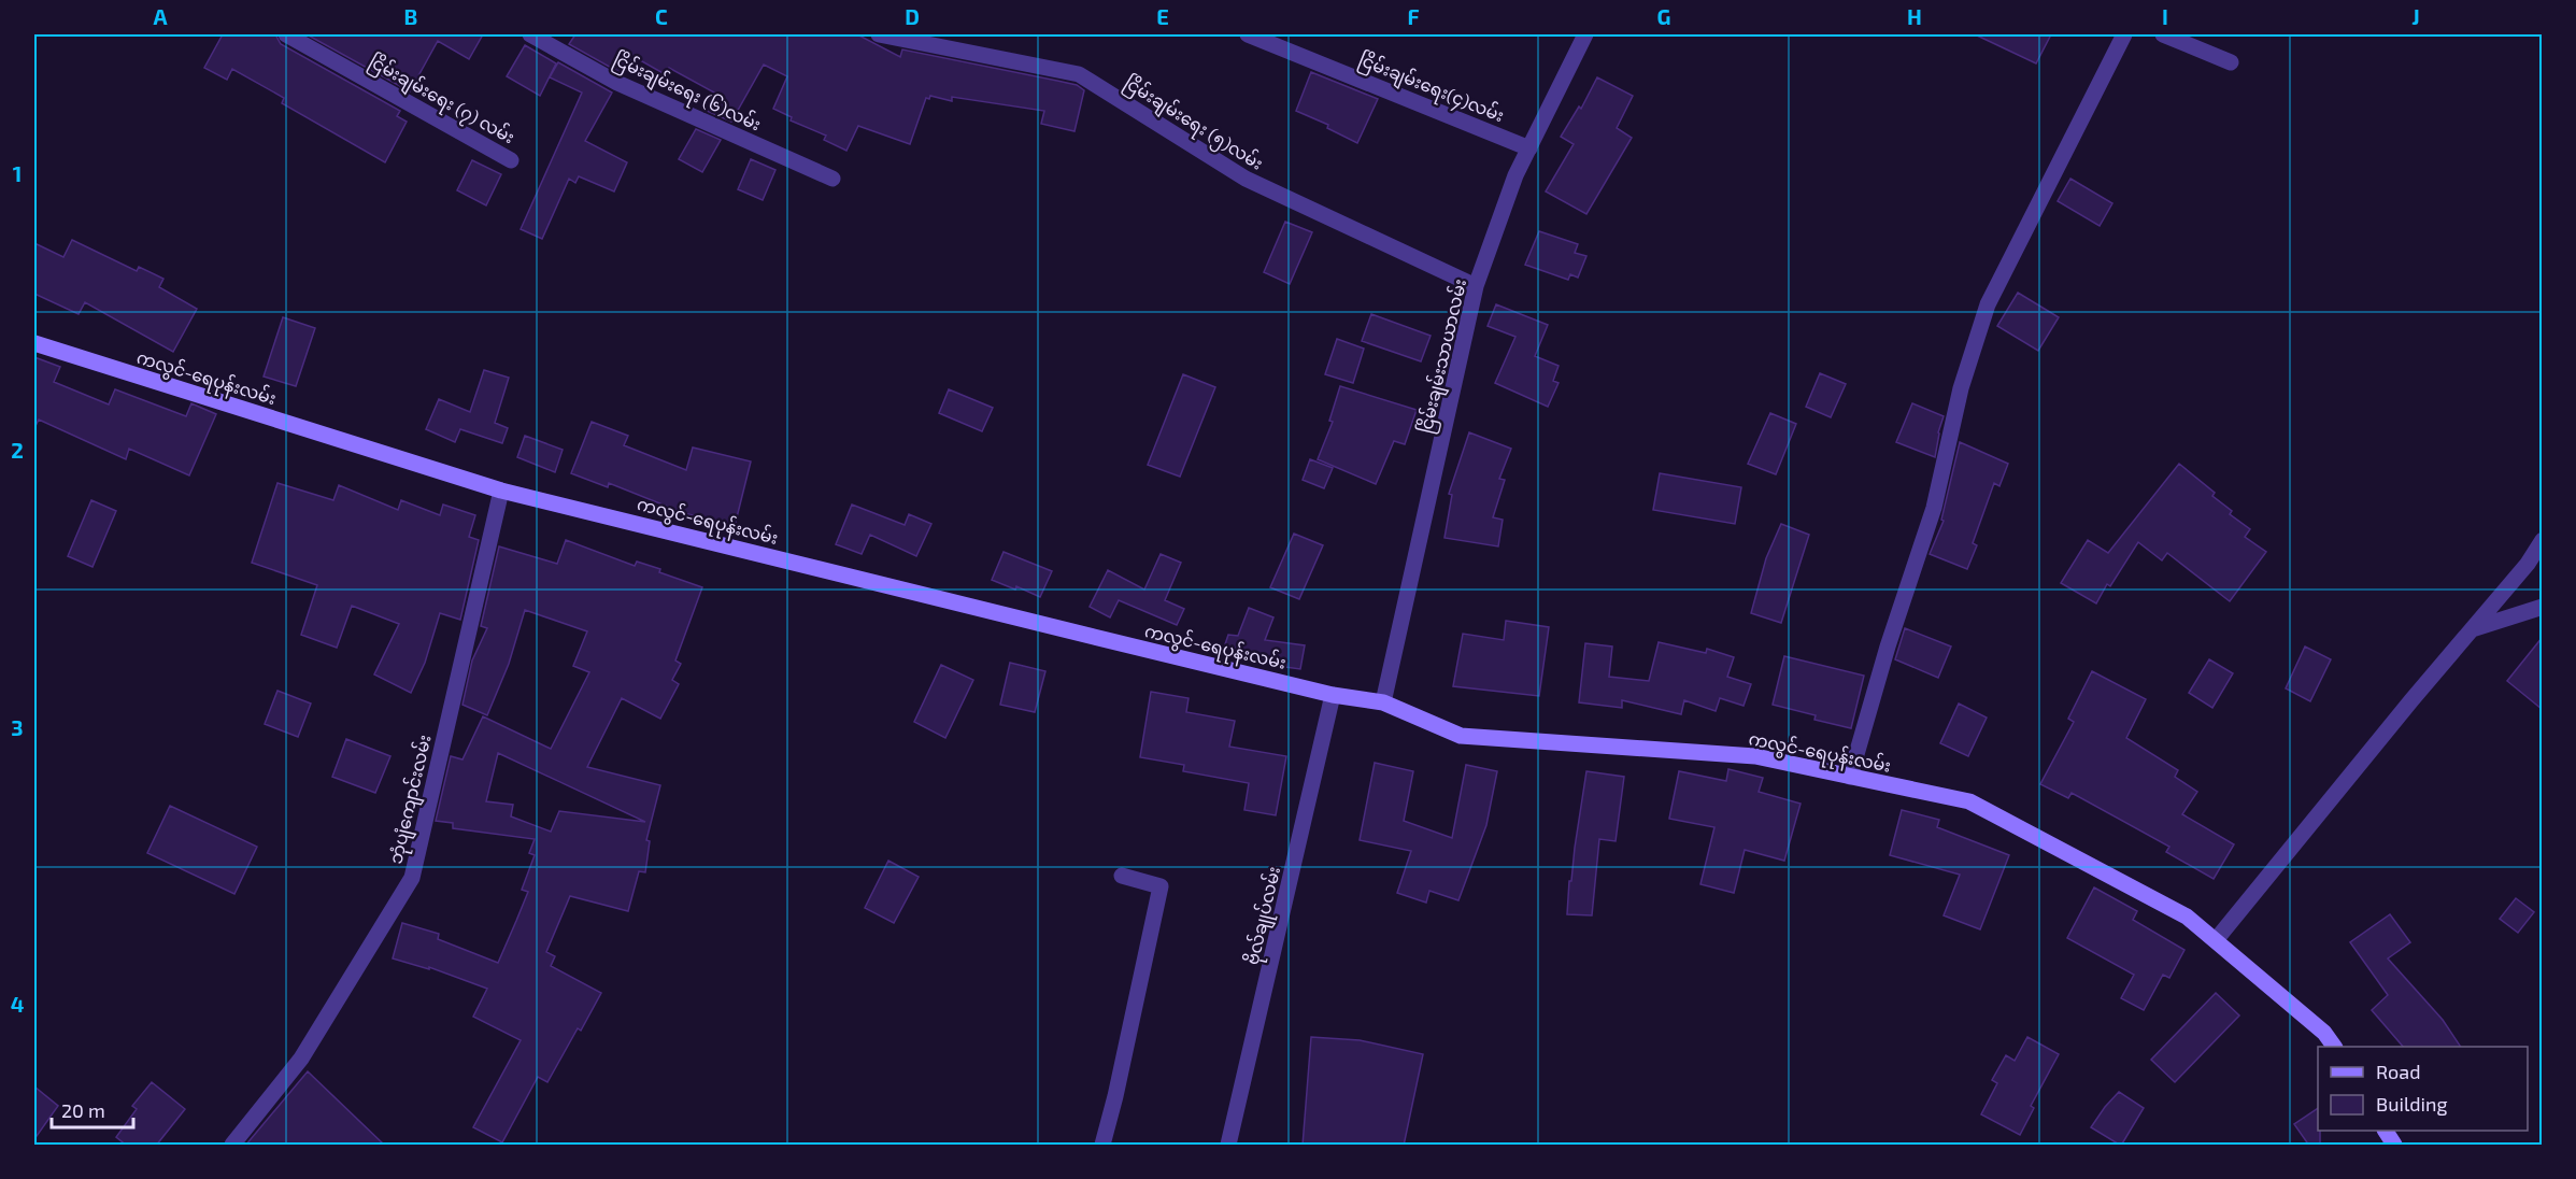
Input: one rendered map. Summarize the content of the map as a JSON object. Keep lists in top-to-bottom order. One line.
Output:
{"streets":{"street":["ငြိမ်းချမ်းရေး(၄)လမ်း","ငြိမ်းချမ်းရေး (၆)လမ်း","ငြိမ်းချမ်းရေး (၇) လမ်း","ငြိမ်းချမ်းရေး (၅)လမ်း","ငြိမ်းချမ်းသာယာလမ်း","ကလွင်-ရေပုန်းလမ်း","ဘုံပျံကျောင်းလမ်း","ဗိုလ်ချုပ်လမ်း"]},"crossings":[["ငြိမ်းချမ်းရေး(၄)လမ်း","ငြိမ်းချမ်းသာယာလမ်း"],["ငြိမ်းချမ်းရေး (၅)လမ်း","ငြိမ်းချမ်းသာယာလမ်း"],["ငြိမ်းချမ်းသာယာလမ်း","ကလွင်-ရေပုန်းလမ်း"],["ကလွင်-ရေပုန်းလမ်း","ဘုံပျံကျောင်းလမ်း"],["ကလွင်-ရေပုန်းလမ်း","ဗိုလ်ချုပ်လမ်း"]],"legend":["Road","Building"],"scale_bar":"20 m","grid":{"columns":["A","B","C","D","E","F","G","H","I","J"],"rows":["1","2","3","4"]}}
